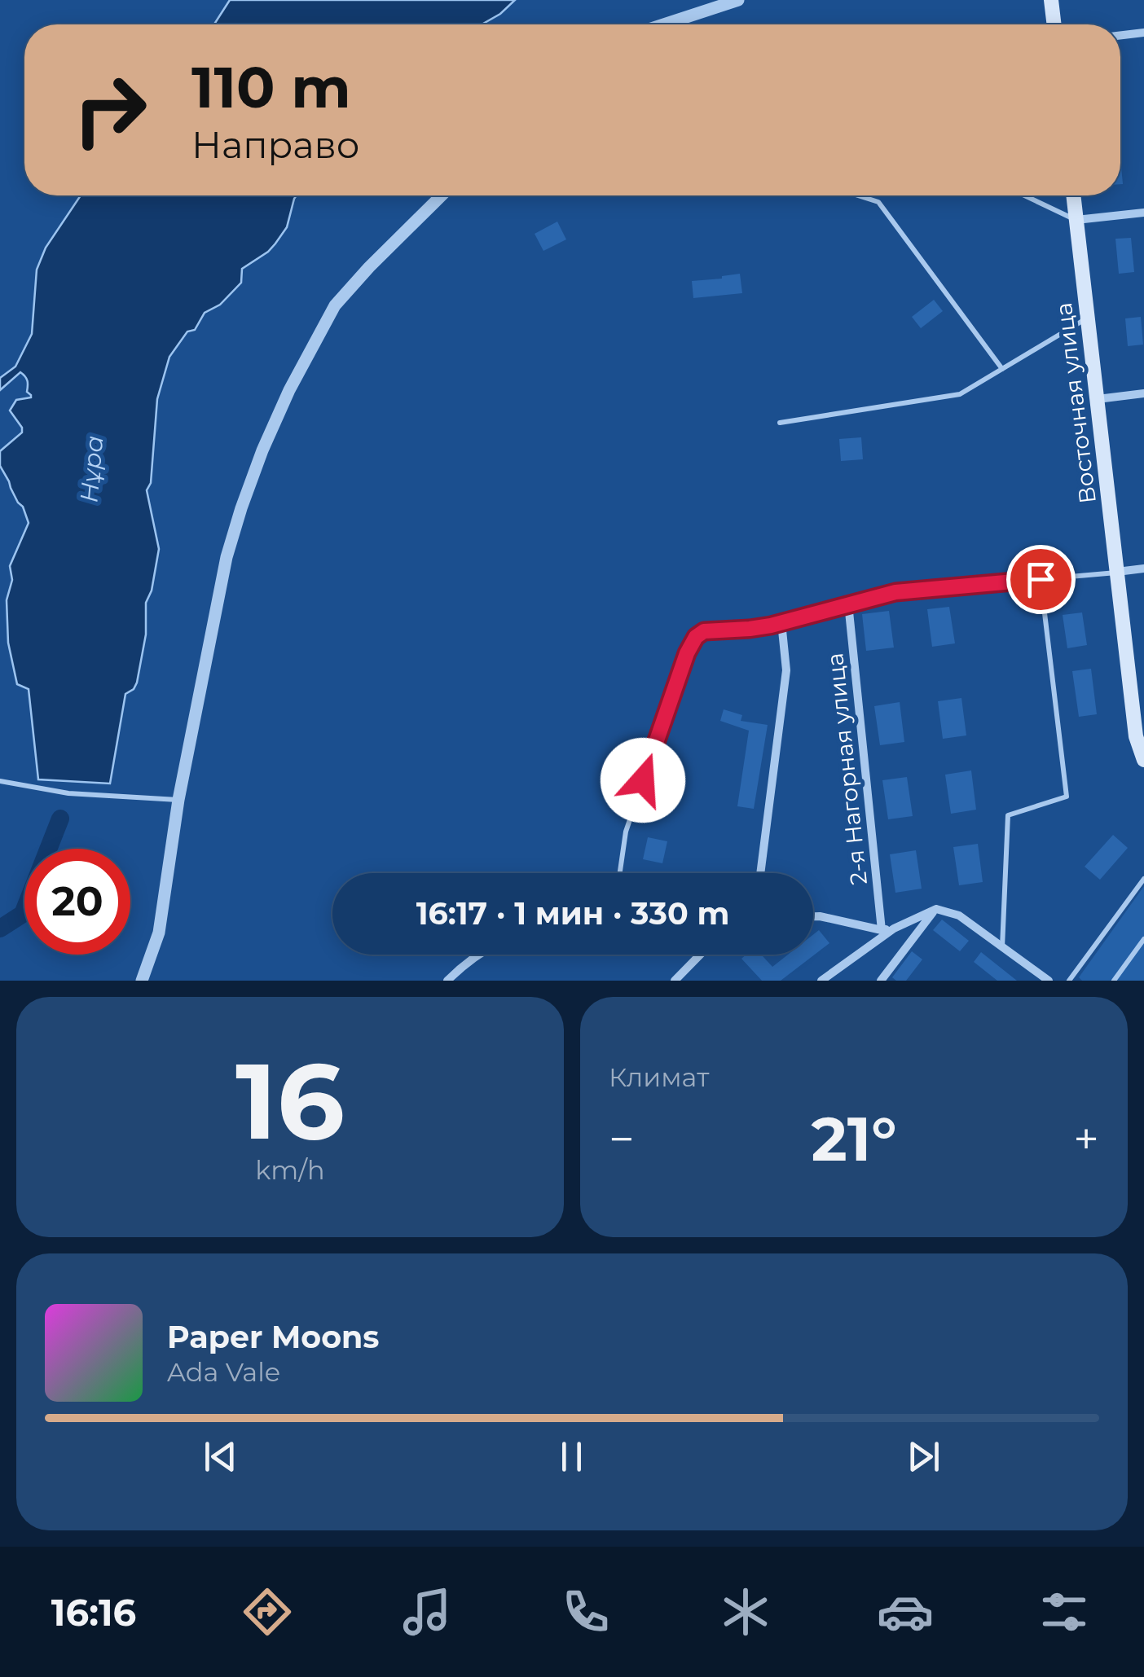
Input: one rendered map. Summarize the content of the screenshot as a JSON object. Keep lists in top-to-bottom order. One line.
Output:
{"streets":{"main road":["Восточная улица"],"street":["2-я Нагорная улица"]},"water":["Нұра"],"page":{"turn":["110 m","Направо"],"limit":"20","trip":"16:17 · 1 мин · 330 m","tile":[["16","km/h"],"Климат"],"heat":["−","21°","+"],"song":["Paper Moons","Ada Vale"],"tabs":"16:16"}}
